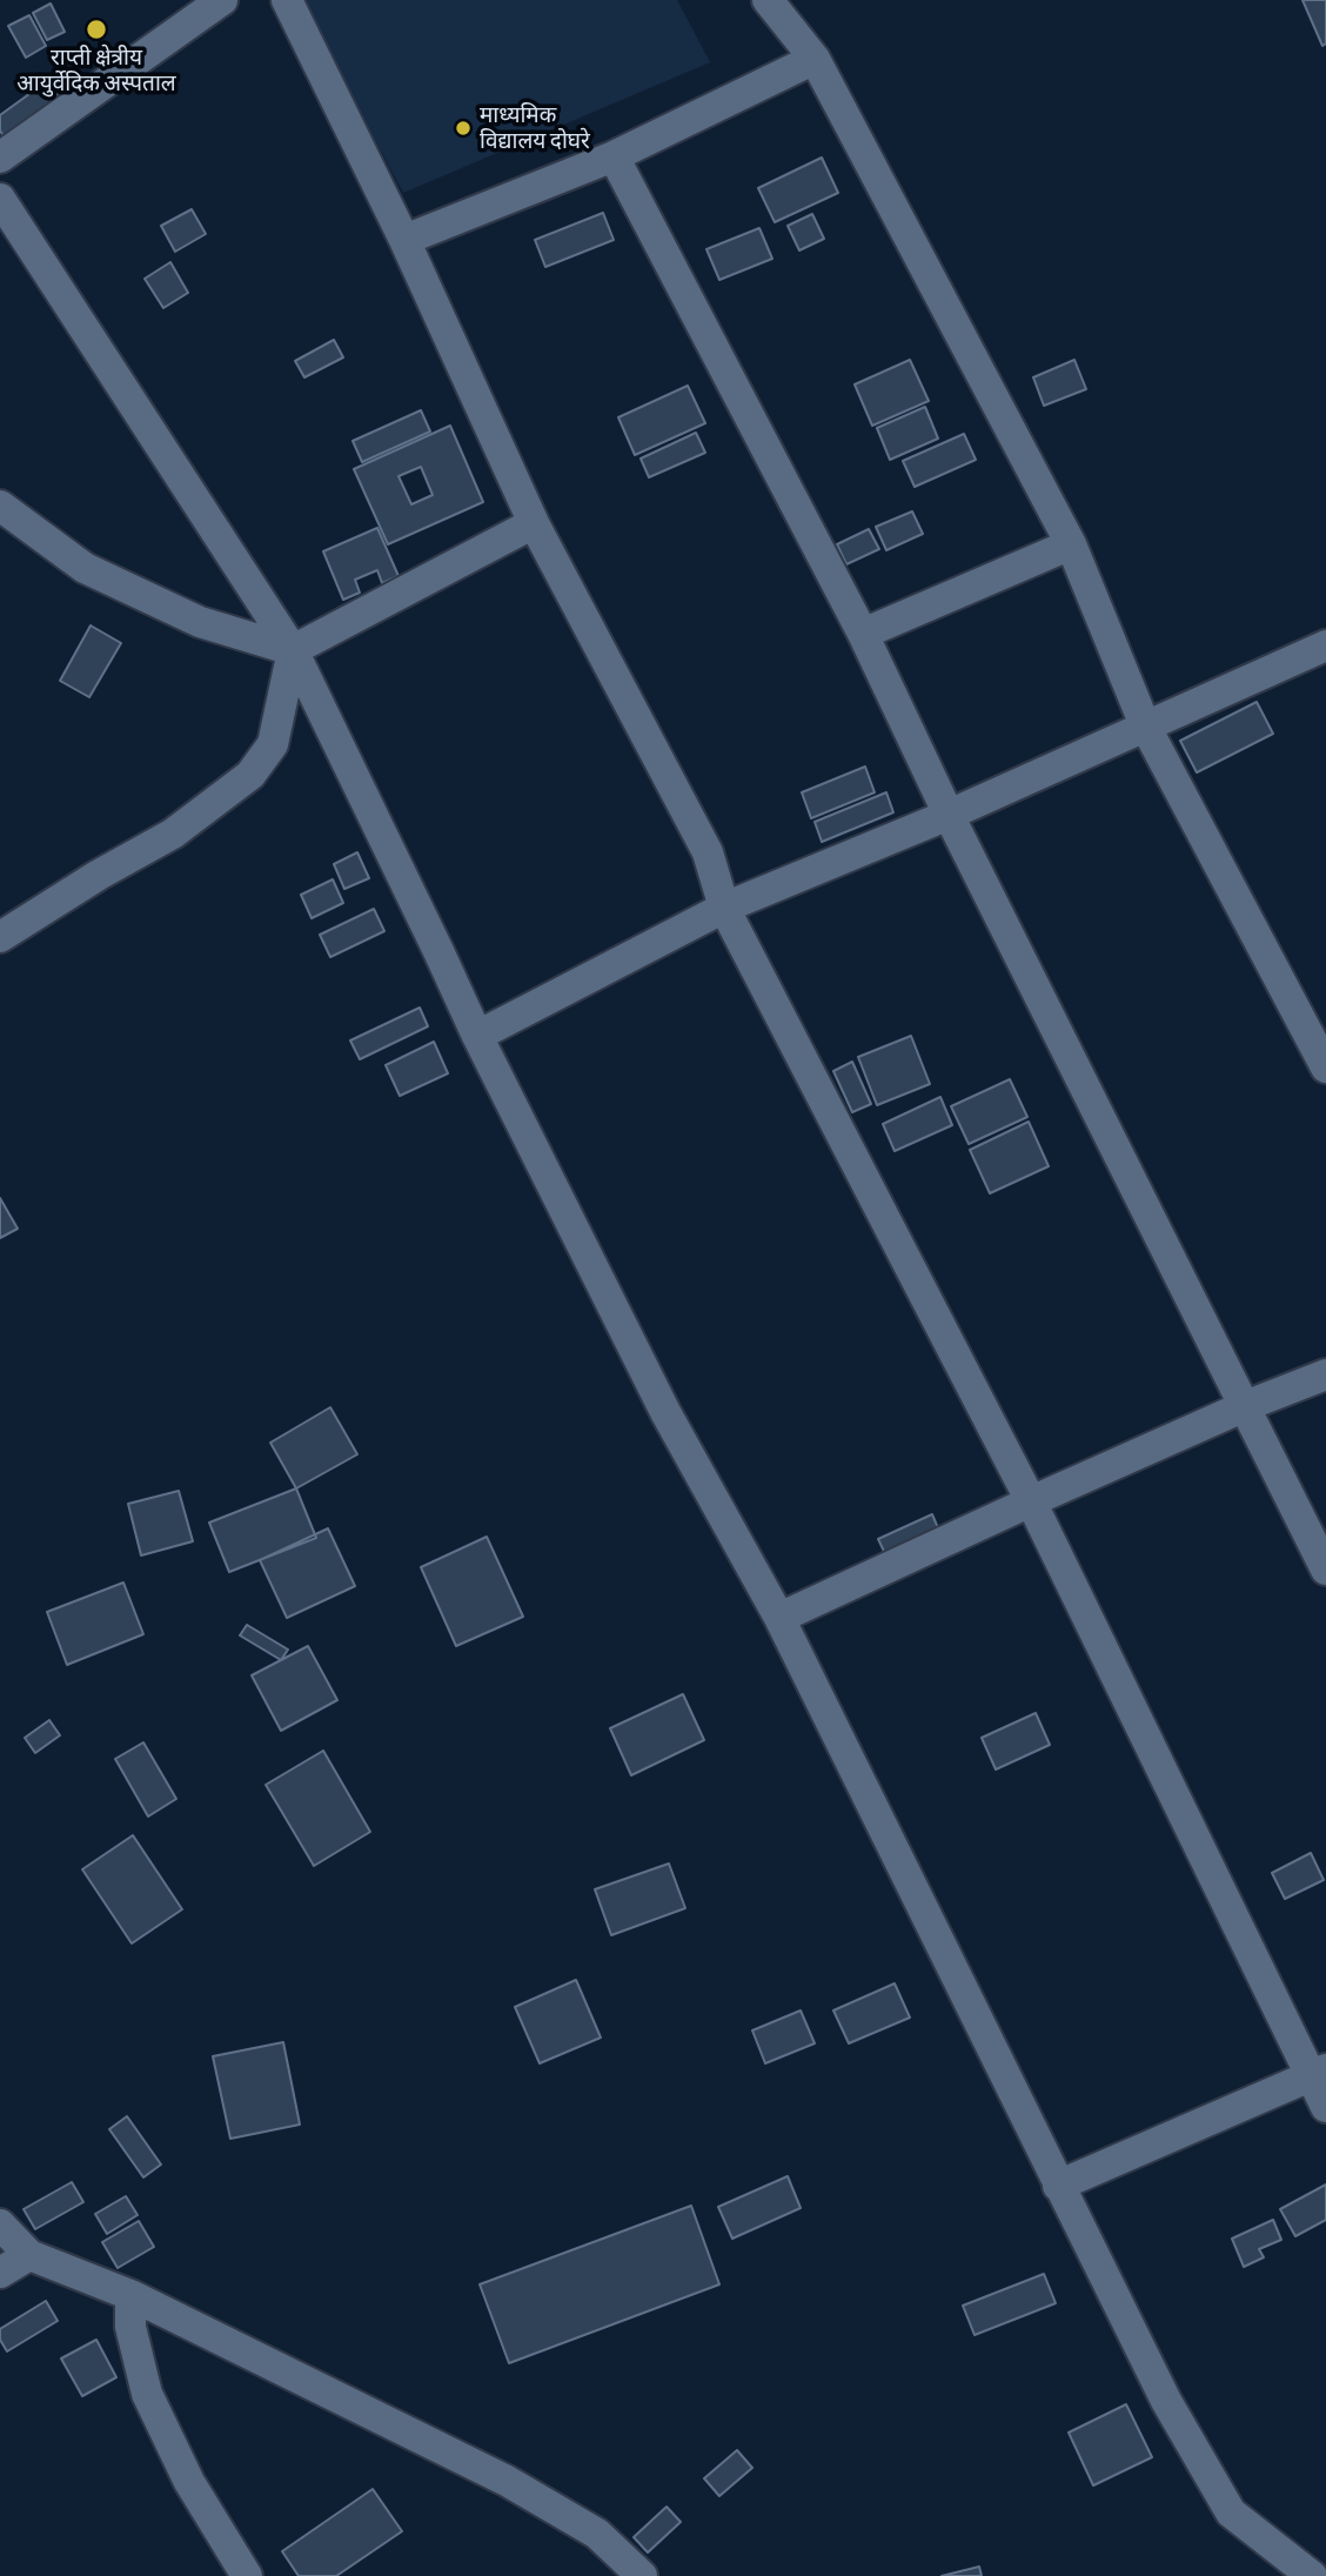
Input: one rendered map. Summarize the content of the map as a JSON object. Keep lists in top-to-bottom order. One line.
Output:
{"places":["राप्ती क्षेत्रीय आयुर्वेदिक अस्पताल","माध्यमिक विद्यालय दोघरे"]}
